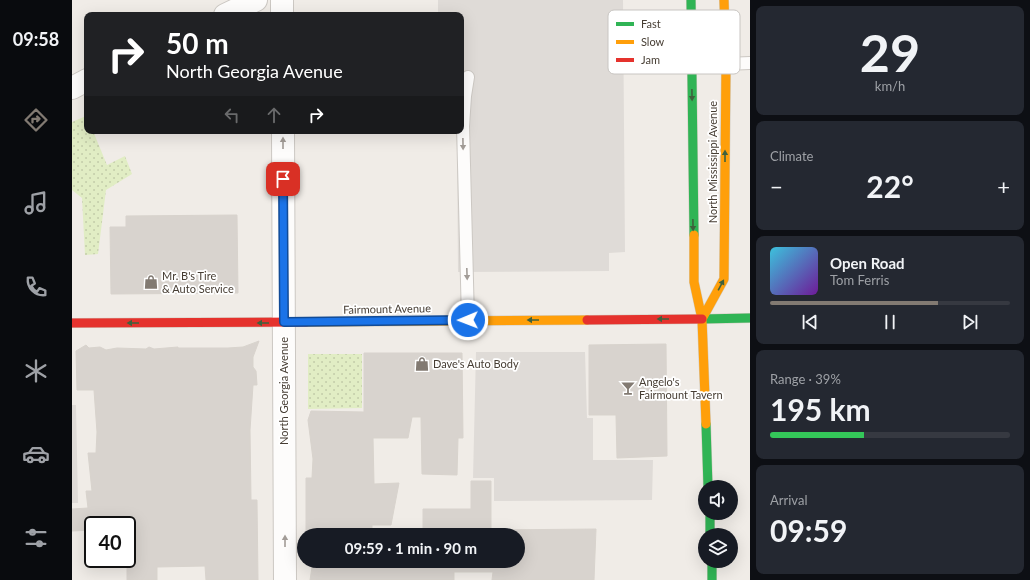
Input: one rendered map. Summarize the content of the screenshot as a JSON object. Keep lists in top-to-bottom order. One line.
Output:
{"streets":{"main road":["North Mississippi Avenue","Fairmount Avenue"],"street":["North Georgia Avenue"]},"crossings":[["North Mississippi Avenue","Fairmount Avenue"],["Fairmount Avenue","North Georgia Avenue"]],"one_way":["Fairmount Avenue","North Georgia Avenue"],"places":{"shop":["Mr. B's Tire & Auto Service","Dave's Auto Body"],"bar":["Angelo's Fairmount Tavern"]},"legend":["Fast","Slow","Jam"],"page":{"tabs":"09:58","tile":[["29","km/h"],"Climate",["Range · 39%","195 km"],["Arrival","09:59"]],"turn":["50 m","North Georgia Avenue"],"heat":["−","22°","+"],"song":["Open Road","Tom Ferris"],"limit":"40","trip":"09:59 · 1 min · 90 m"}}
